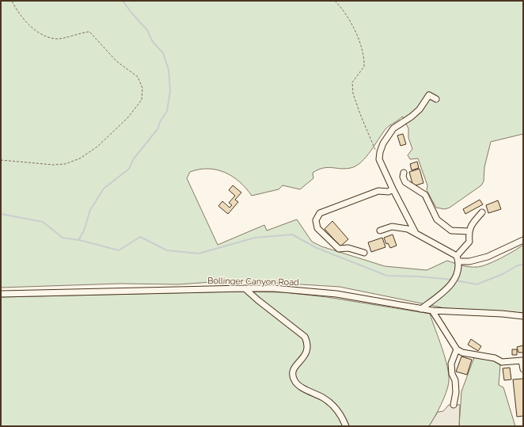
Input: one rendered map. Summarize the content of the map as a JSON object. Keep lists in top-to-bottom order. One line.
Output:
{"streets":{"street":["Bollinger Canyon Road"]}}
